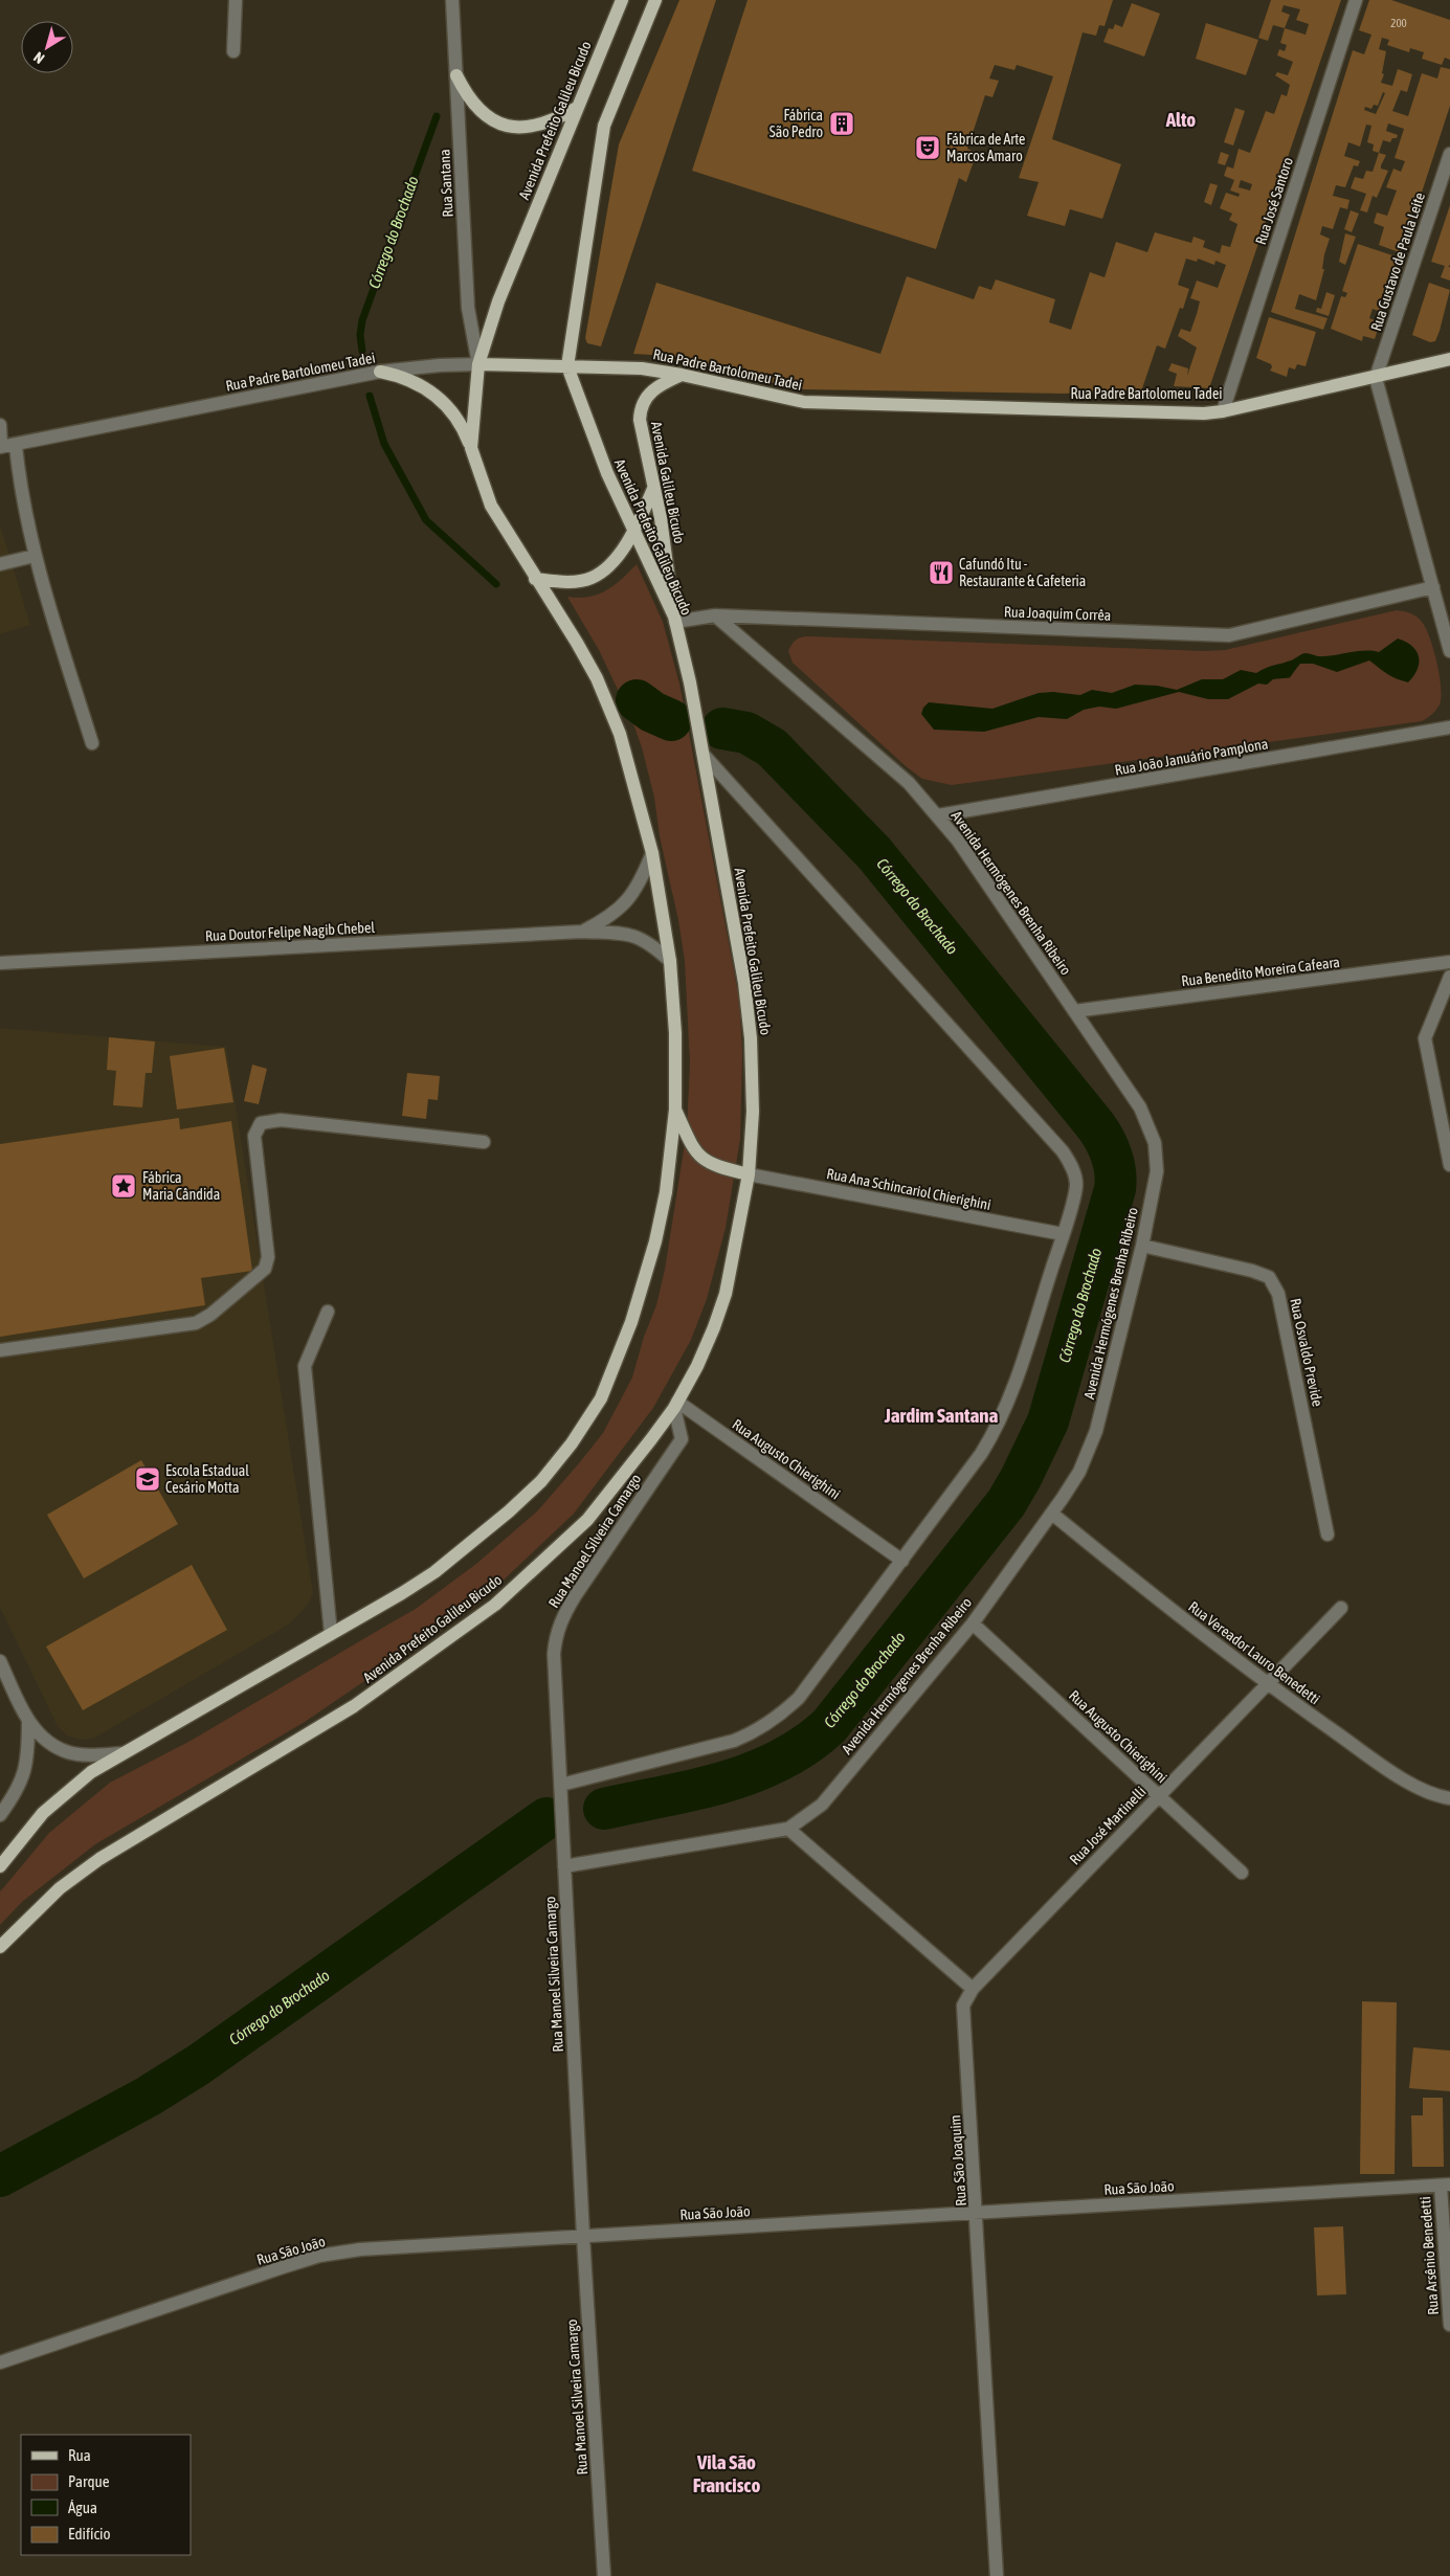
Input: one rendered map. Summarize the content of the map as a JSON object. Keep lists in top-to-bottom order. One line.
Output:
{"streets":{"main road":["Avenida Prefeito Galileu Bicudo","Rua Padre Bartolomeu Tadei","Avenida Galileu Bicudo"],"street":["Rua Santana","Rua José Santoro","Rua Gustavo de Paula Leite","Rua Joaquim Corrêa","Rua João Januário Pamplona","Avenida Hermógenes Brenha Ribeiro","Rua Doutor Felipe Nagib Chebel","Rua Benedito Moreira Cafeara","Rua Ana Schincariol Chierighini","Rua Osvaldo Previde","Rua Augusto Chierighini","Rua Manoel Silveira Camargo","Rua Vereador Lauro Benedetti","Rua José Martinelli","Rua São Joaquim","Rua São João","Rua Arsênio Benedetti"]},"crossings":[["Avenida Prefeito Galileu Bicudo","Rua Santana"],["Avenida Prefeito Galileu Bicudo","Rua Padre Bartolomeu Tadei"],["Avenida Prefeito Galileu Bicudo","Avenida Galileu Bicudo"],["Avenida Prefeito Galileu Bicudo","Rua Joaquim Corrêa"],["Avenida Prefeito Galileu Bicudo","Rua Doutor Felipe Nagib Chebel"],["Avenida Prefeito Galileu Bicudo","Rua Ana Schincariol Chierighini"],["Avenida Prefeito Galileu Bicudo","Rua Augusto Chierighini"],["Avenida Prefeito Galileu Bicudo","Rua Manoel Silveira Camargo"],["Rua Santana","Rua Padre Bartolomeu Tadei"],["Rua José Santoro","Rua Padre Bartolomeu Tadei"],["Rua Gustavo de Paula Leite","Rua Padre Bartolomeu Tadei"],["Rua Padre Bartolomeu Tadei","Avenida Galileu Bicudo"],["Avenida Galileu Bicudo","Rua Joaquim Corrêa"],["Rua Joaquim Corrêa","Avenida Hermógenes Brenha Ribeiro"],["Rua João Januário Pamplona","Avenida Hermógenes Brenha Ribeiro"],["Avenida Hermógenes Brenha Ribeiro","Rua Benedito Moreira Cafeara"],["Avenida Hermógenes Brenha Ribeiro","Rua Osvaldo Previde"],["Avenida Hermógenes Brenha Ribeiro","Rua Augusto Chierighini"],["Avenida Hermógenes Brenha Ribeiro","Rua Manoel Silveira Camargo"],["Avenida Hermógenes Brenha Ribeiro","Rua Vereador Lauro Benedetti"],["Rua Augusto Chierighini","Rua Manoel Silveira Camargo"],["Rua Augusto Chierighini","Rua José Martinelli"],["Rua Manoel Silveira Camargo","Rua São João"],["Rua Vereador Lauro Benedetti","Rua José Martinelli"],["Rua José Martinelli","Rua São Joaquim"],["Rua São Joaquim","Rua São João"],["Rua São João","Rua Arsênio Benedetti"]],"districts":["Alto","Jardim Santana","Vila São Francisco"],"water":["Córrego do Brochado"],"places":{"building":["Fábrica São Pedro"],"theatre":["Fábrica de Arte Marcos Amaro"],"restaurant":["Cafundó Itu - Restaurante & Cafeteria"],"place":["Fábrica Maria Cândida"],"school or university":["Escola Estadual Cesário Motta"]},"house_numbers":["200"],"legend":["Rua","Parque","Água","Edifício"],"north":"bottom left"}
